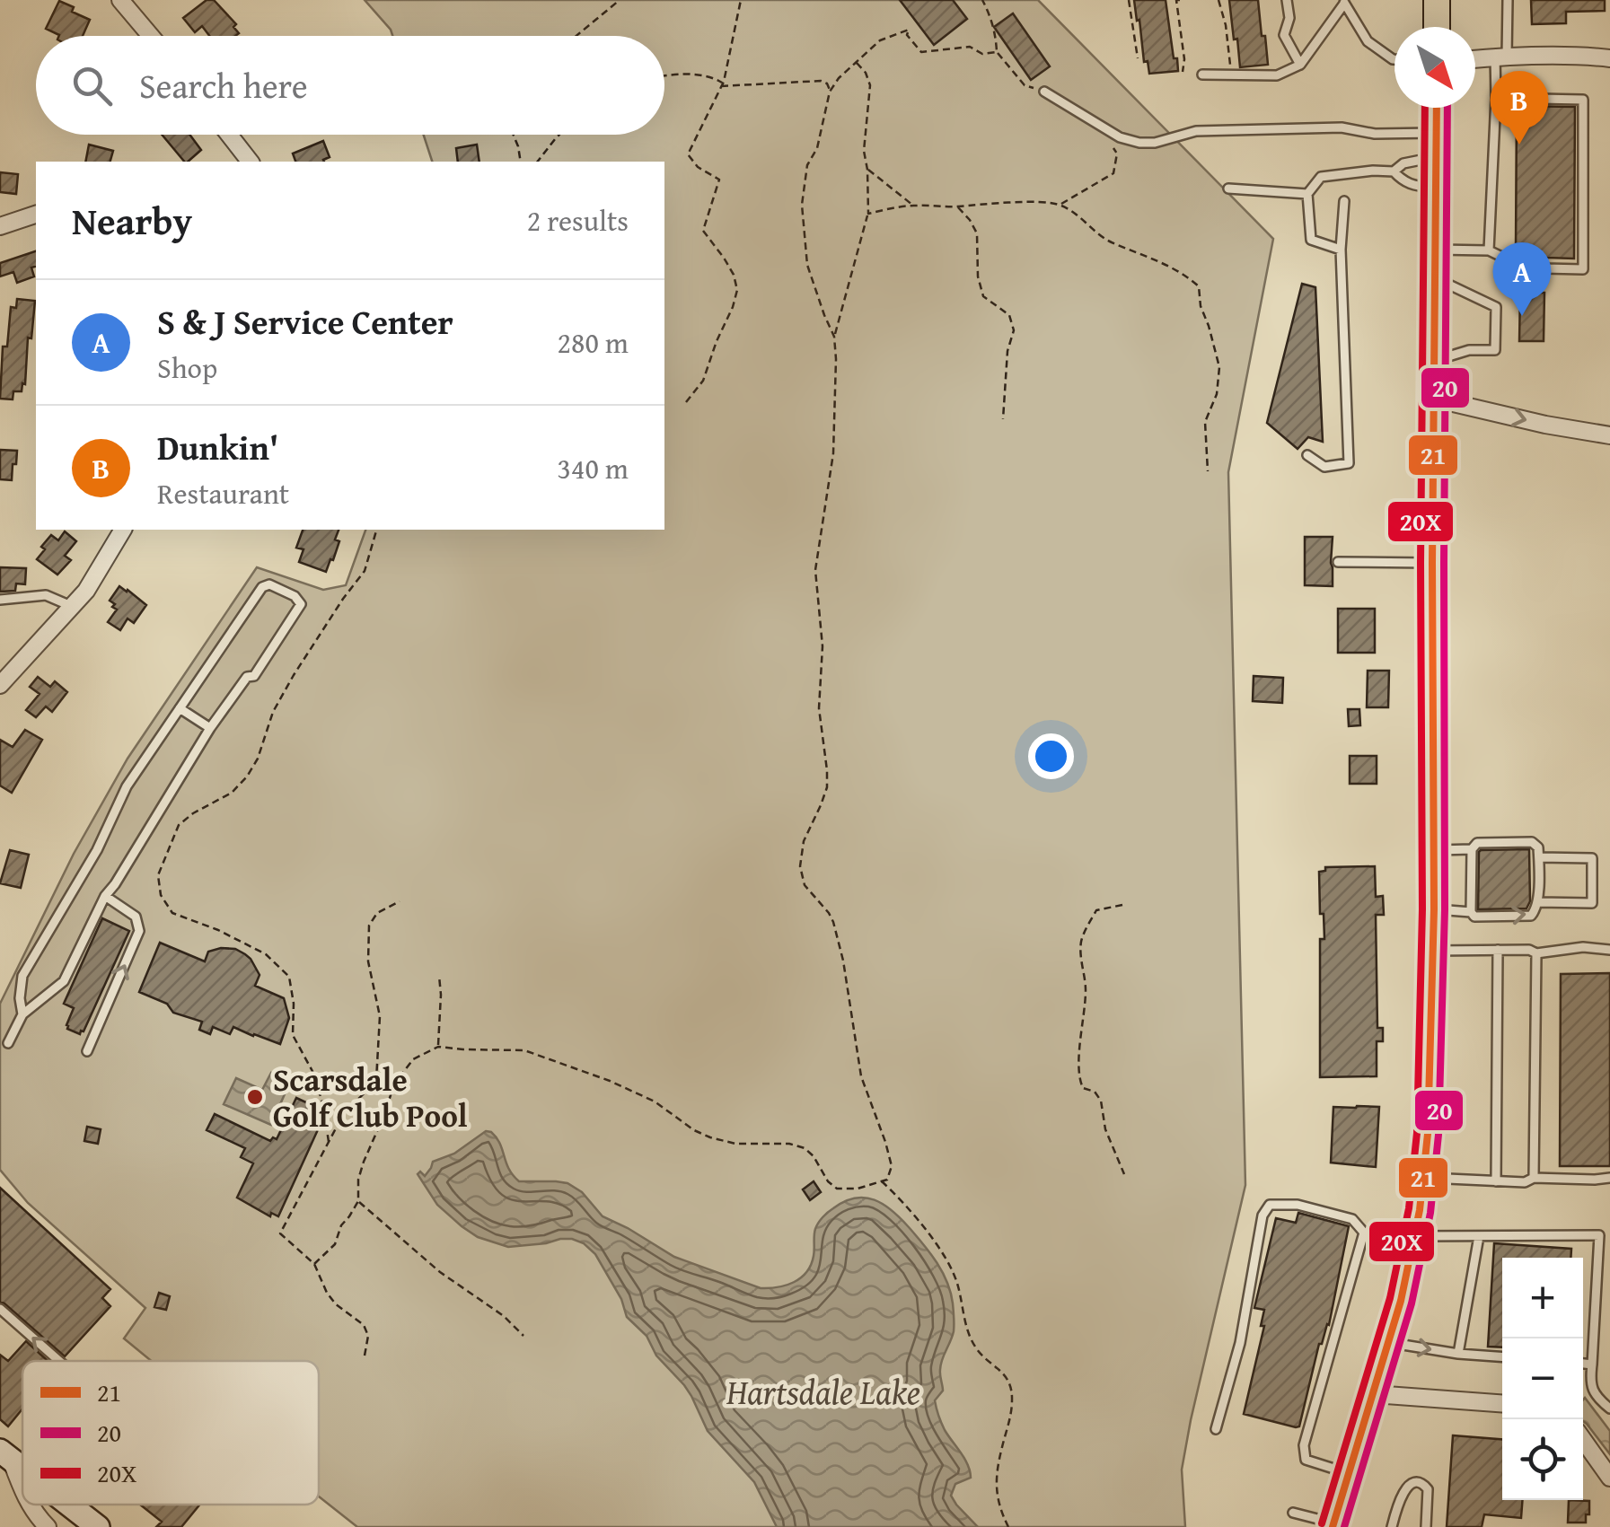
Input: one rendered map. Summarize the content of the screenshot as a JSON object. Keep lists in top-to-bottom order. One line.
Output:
{"water":["Hartsdale Lake"],"places":["Scarsdale Golf Club Pool"],"lines":["transit line 21","transit line 20","transit line 20X"],"legend":["21","20","20X"],"north":"bottom right","page":{"search":"Search here","pins":["B","A"],"heading":["Nearby","2 results"],"list":[{"mark":"A","name":"S & J Service Center","note":"Shop","value":"280 m"},{"mark":"B","name":"Dunkin'","note":"Restaurant","value":"340 m"}],"map_buttons":["+","−"]}}
